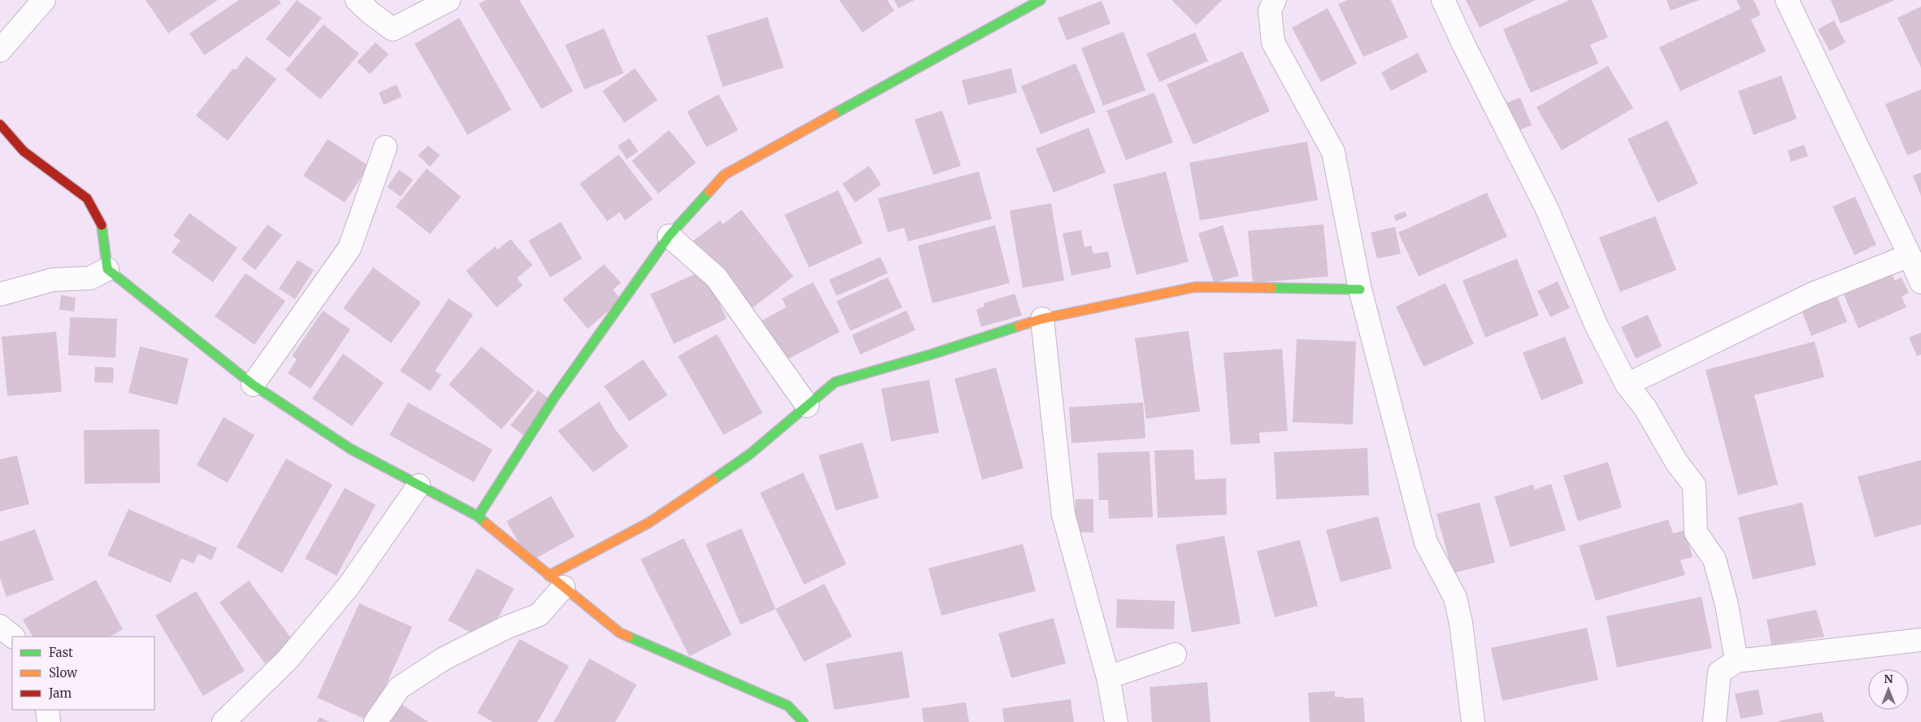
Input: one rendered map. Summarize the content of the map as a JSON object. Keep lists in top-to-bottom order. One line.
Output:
{"legend":["Fast","Slow","Jam"],"north":"top"}
